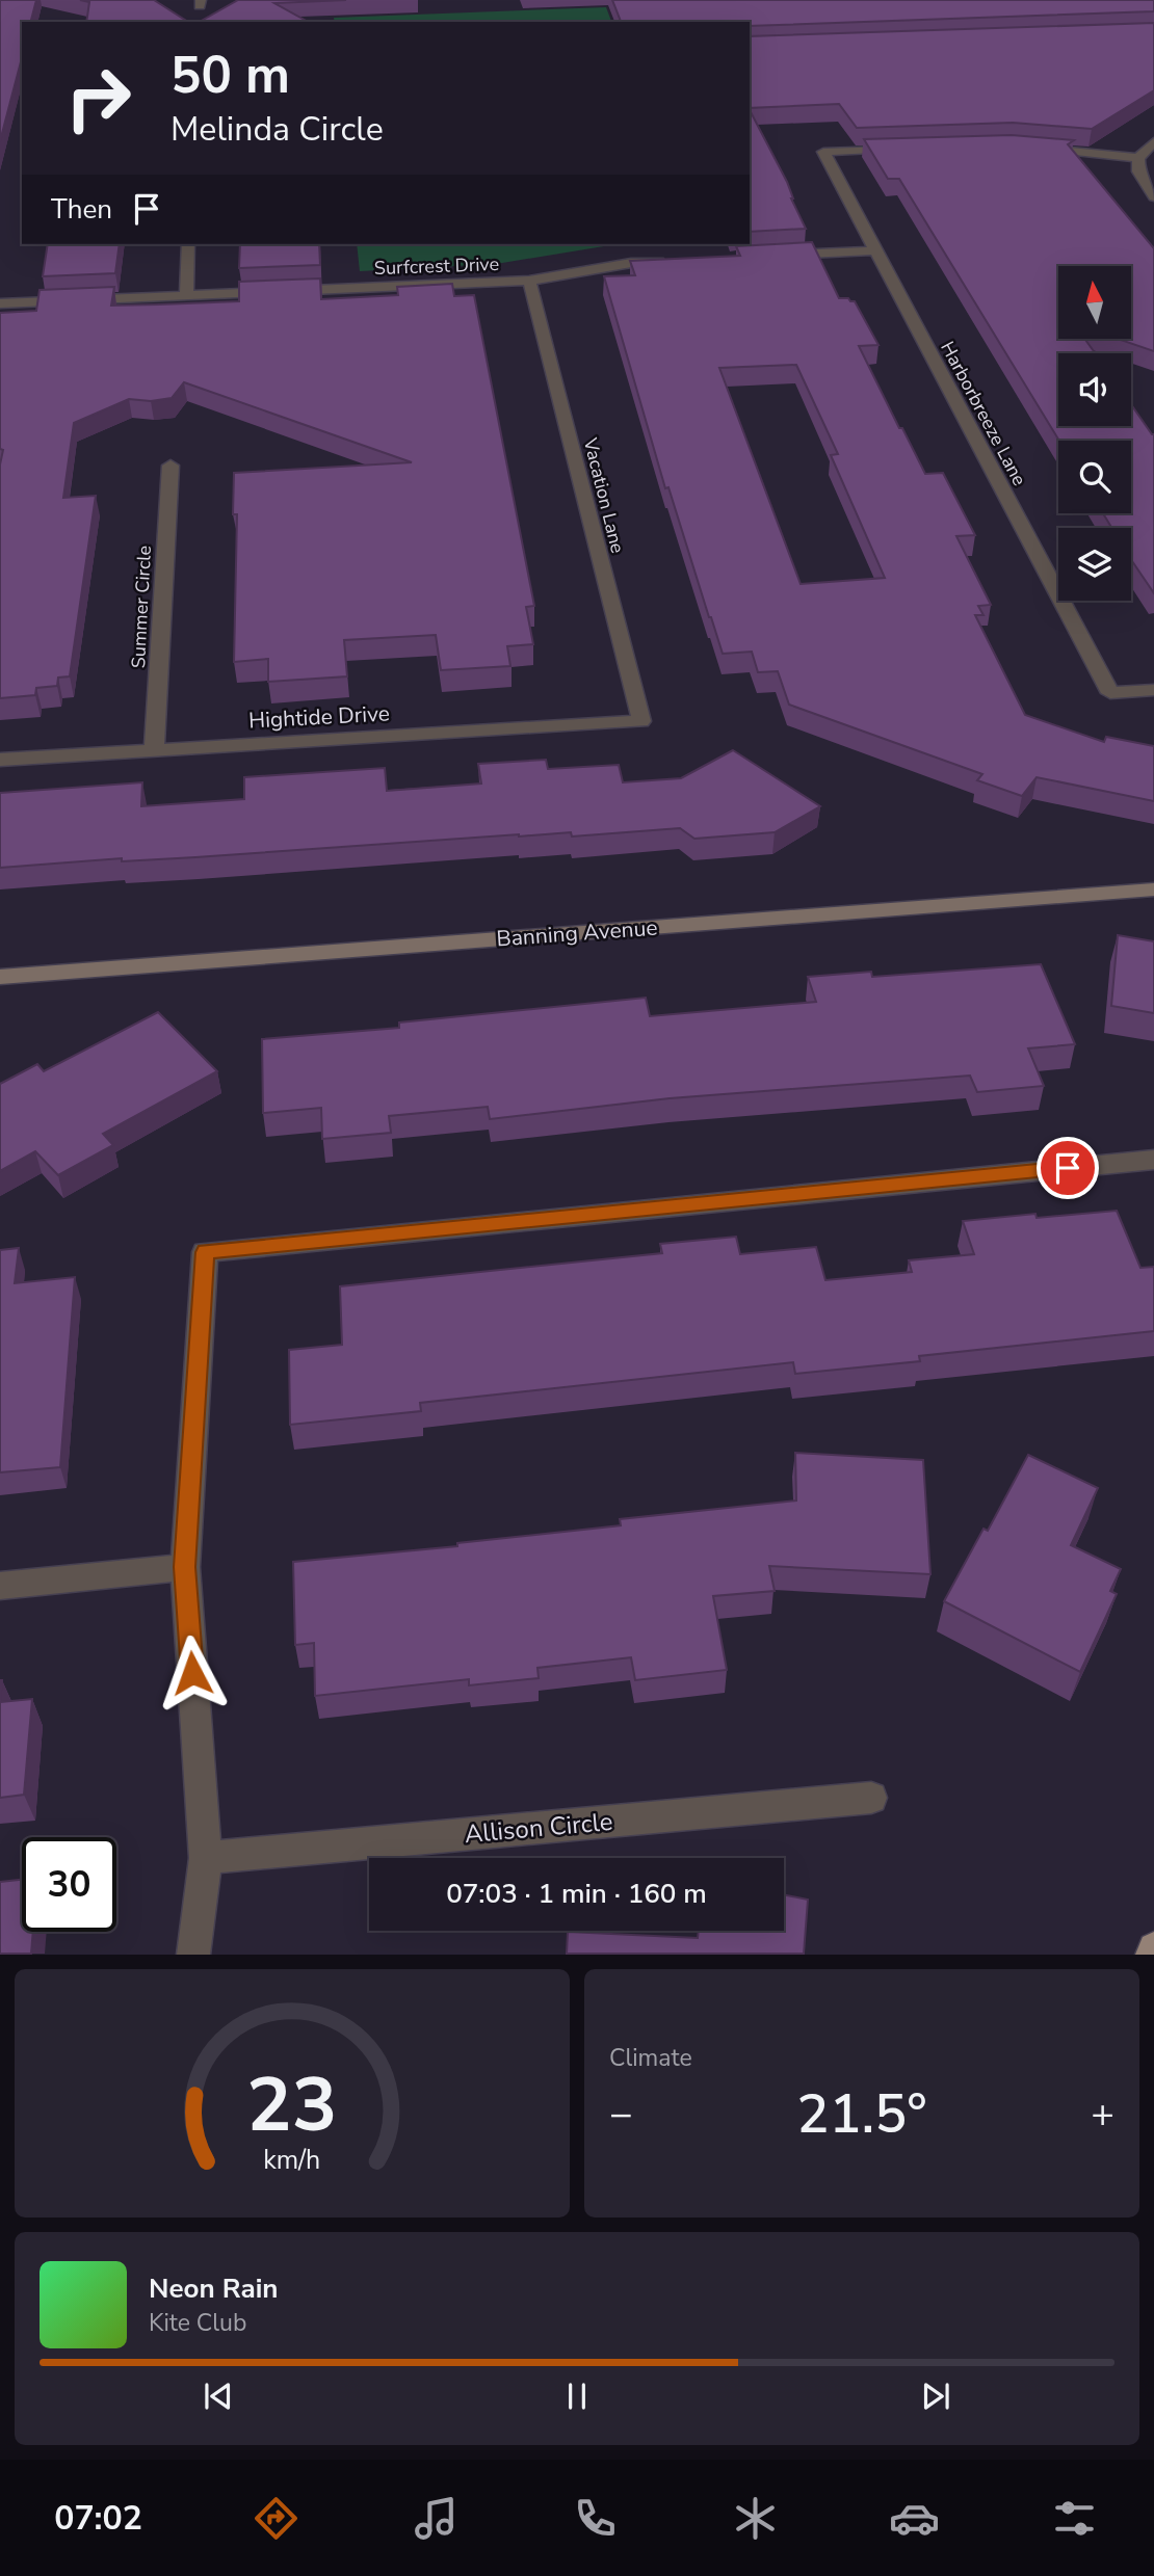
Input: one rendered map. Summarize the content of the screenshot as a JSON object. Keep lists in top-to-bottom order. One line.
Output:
{"streets":{"street":["Surfcrest Drive","Harborbreeze Lane","Vacation Lane","Summer Circle","Hightide Drive","Banning Avenue","Allison Circle"]},"crossings":[["Surfcrest Drive","Vacation Lane"],["Vacation Lane","Hightide Drive"],["Summer Circle","Hightide Drive"]],"north":"top","page":{"turn":["50 m","Melinda Circle"],"then":"Then","limit":"30","trip":"07:03 · 1 min · 160 m","tile":"Climate","heat":["−","21.5°","+"],"song":["Neon Rain","Kite Club"],"tabs":"07:02","gauge":["23","km/h"]}}
